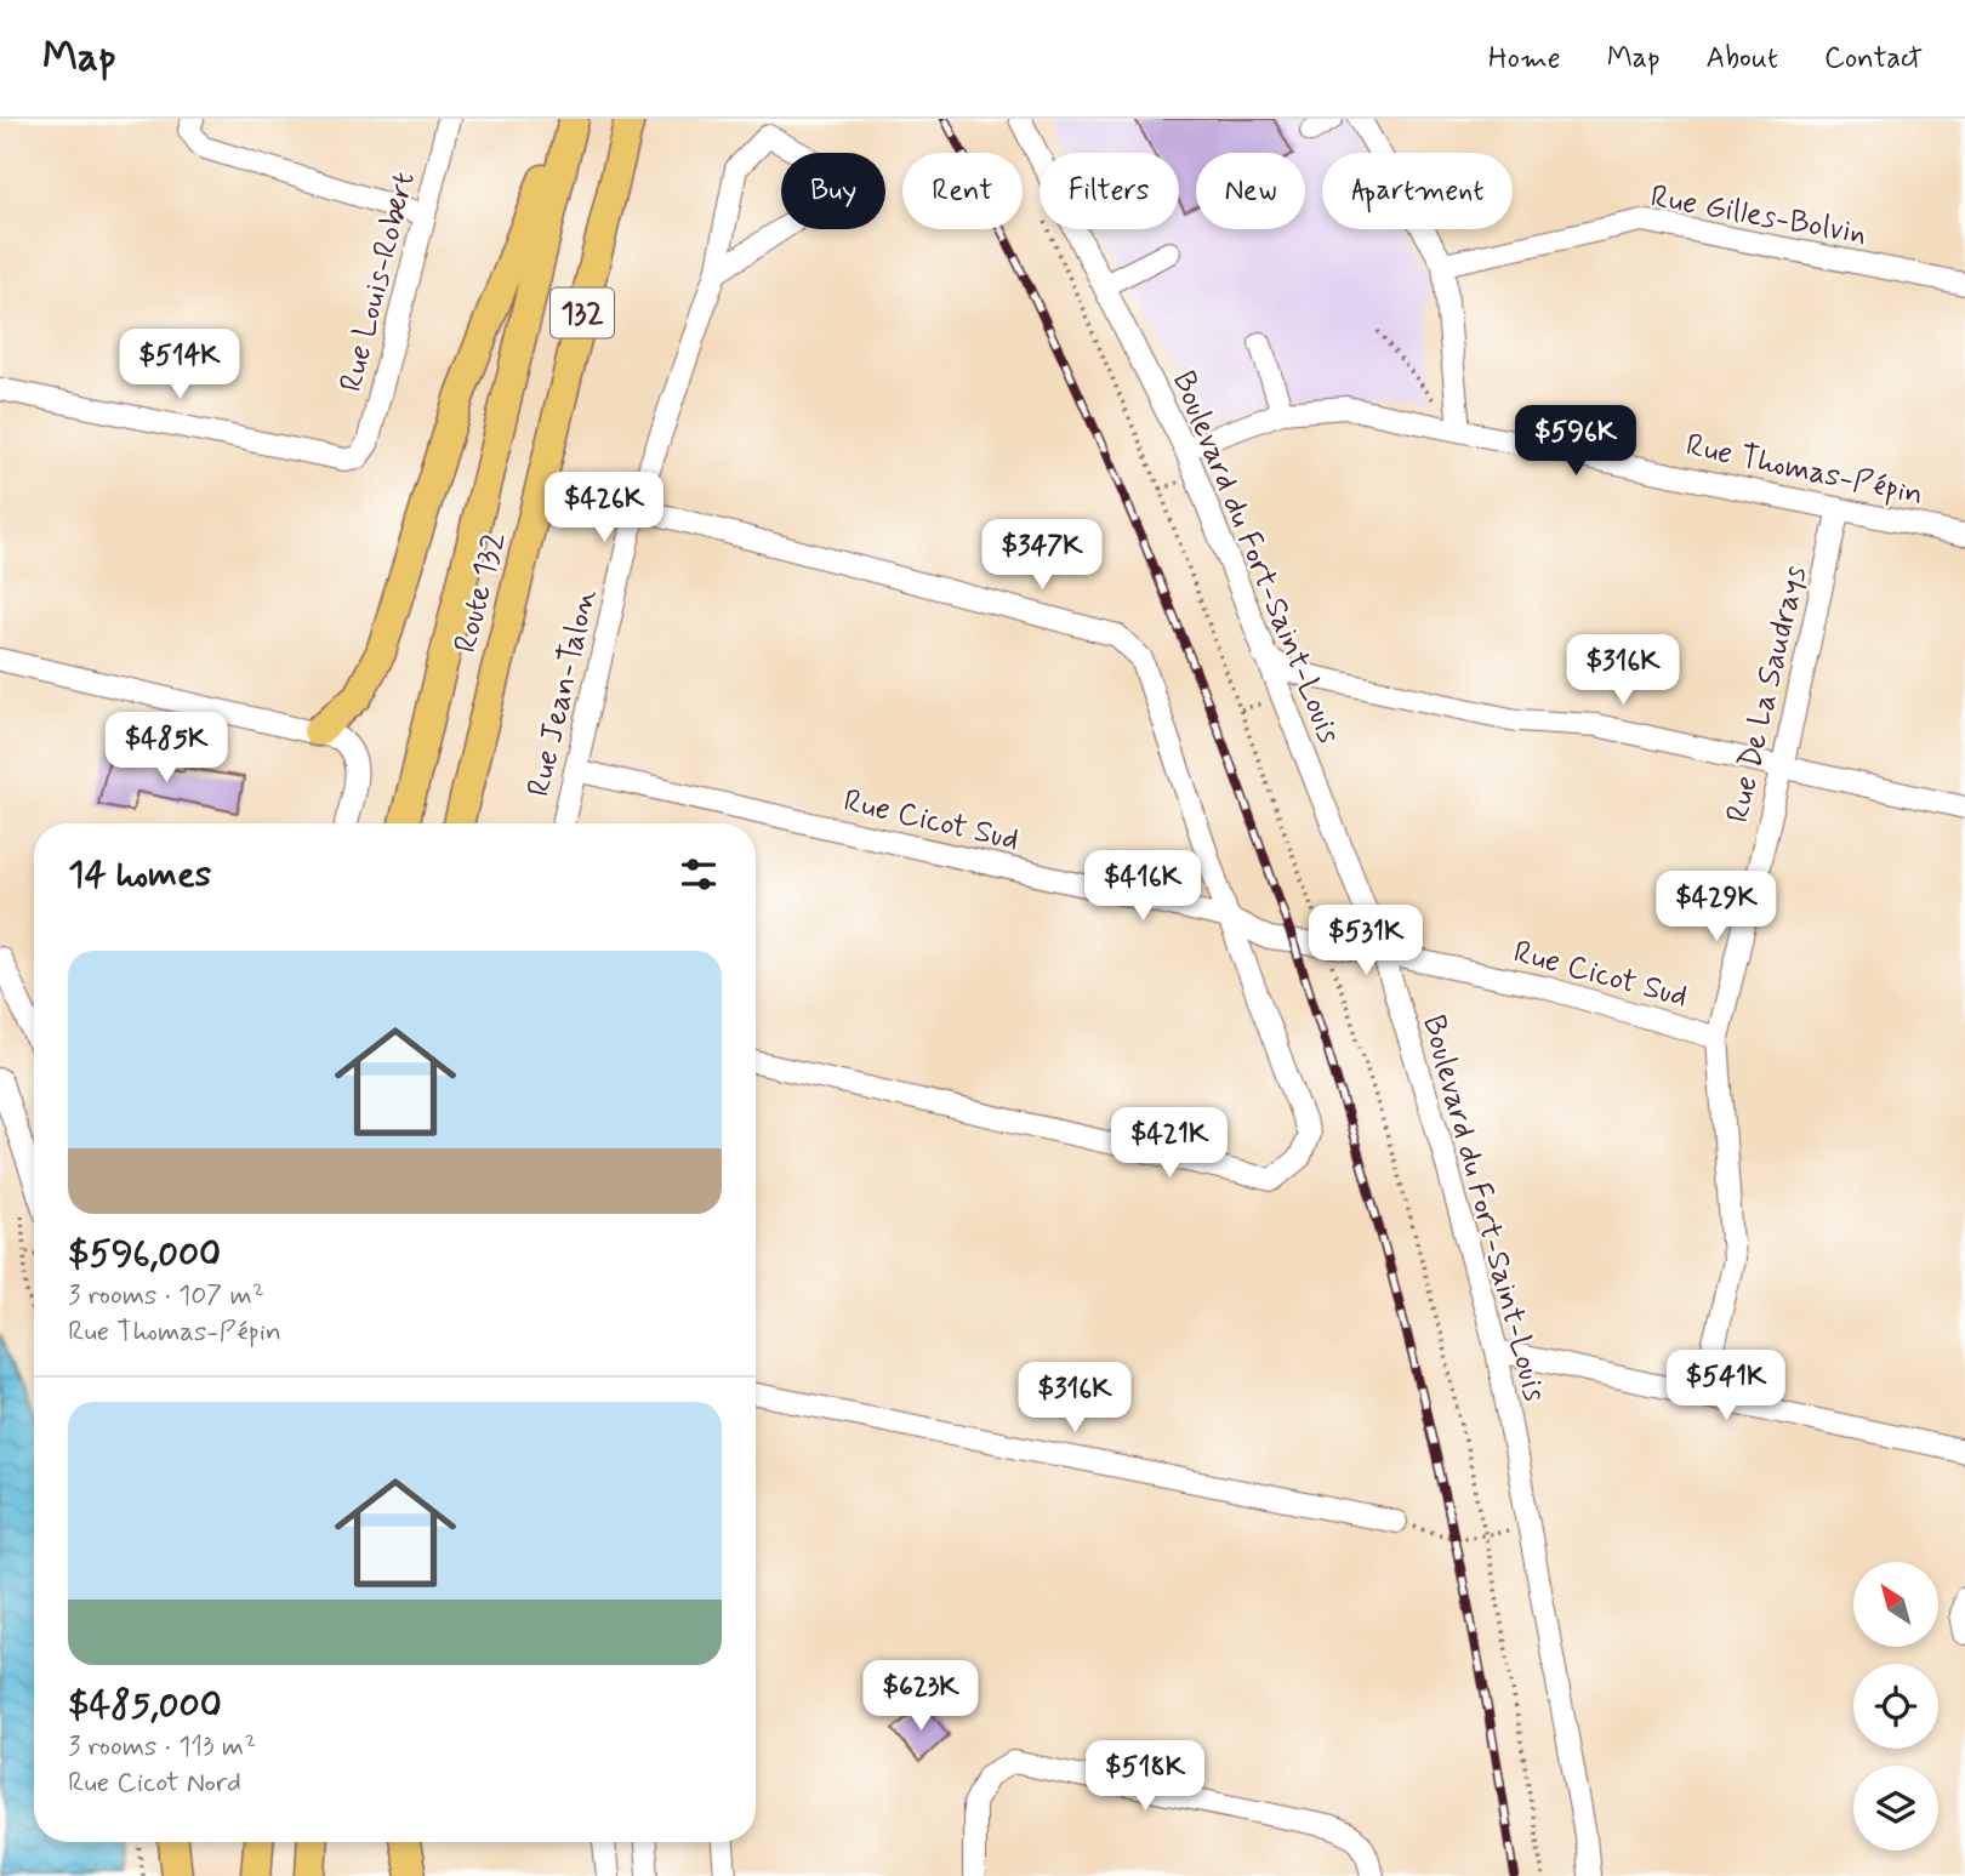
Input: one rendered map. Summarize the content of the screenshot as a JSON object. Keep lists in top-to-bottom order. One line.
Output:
{"streets":{"highway":["132","Route 132"],"street":["Rue Gilles-Bolvin","Rue Louis-Robert","Rue Thomas-Pépin","Boulevard du Fort-Saint-Louis","Rue Jean-Talon","Rue De La Saudrays","Rue Cicot Sud"]},"crossings":[["Rue Thomas-Pépin","Boulevard du Fort-Saint-Louis"],["Rue Thomas-Pépin","Rue De La Saudrays"],["Boulevard du Fort-Saint-Louis","Rue Cicot Sud"],["Rue Jean-Talon","Rue Cicot Sud"],["Rue De La Saudrays","Rue Cicot Sud"]],"north":"top left","page":{"header":"Map","nav":["Home","Map","About","Contact"],"chip":["Buy","Rent","Filters","New","Apartment"],"price":["$514K","$596K","$426K","$347K","$316K","$485K","$416K","$429K","$531K","$421K","$541K","$316K","$623K","$518K"],"heading":"14 homes","list":[{"name":"$596,000","note":"3 rooms · 107 m² · Rue Thomas-Pépin"},{"name":"$485,000","note":"3 rooms · 113 m² · Rue Cicot Nord"}]}}
